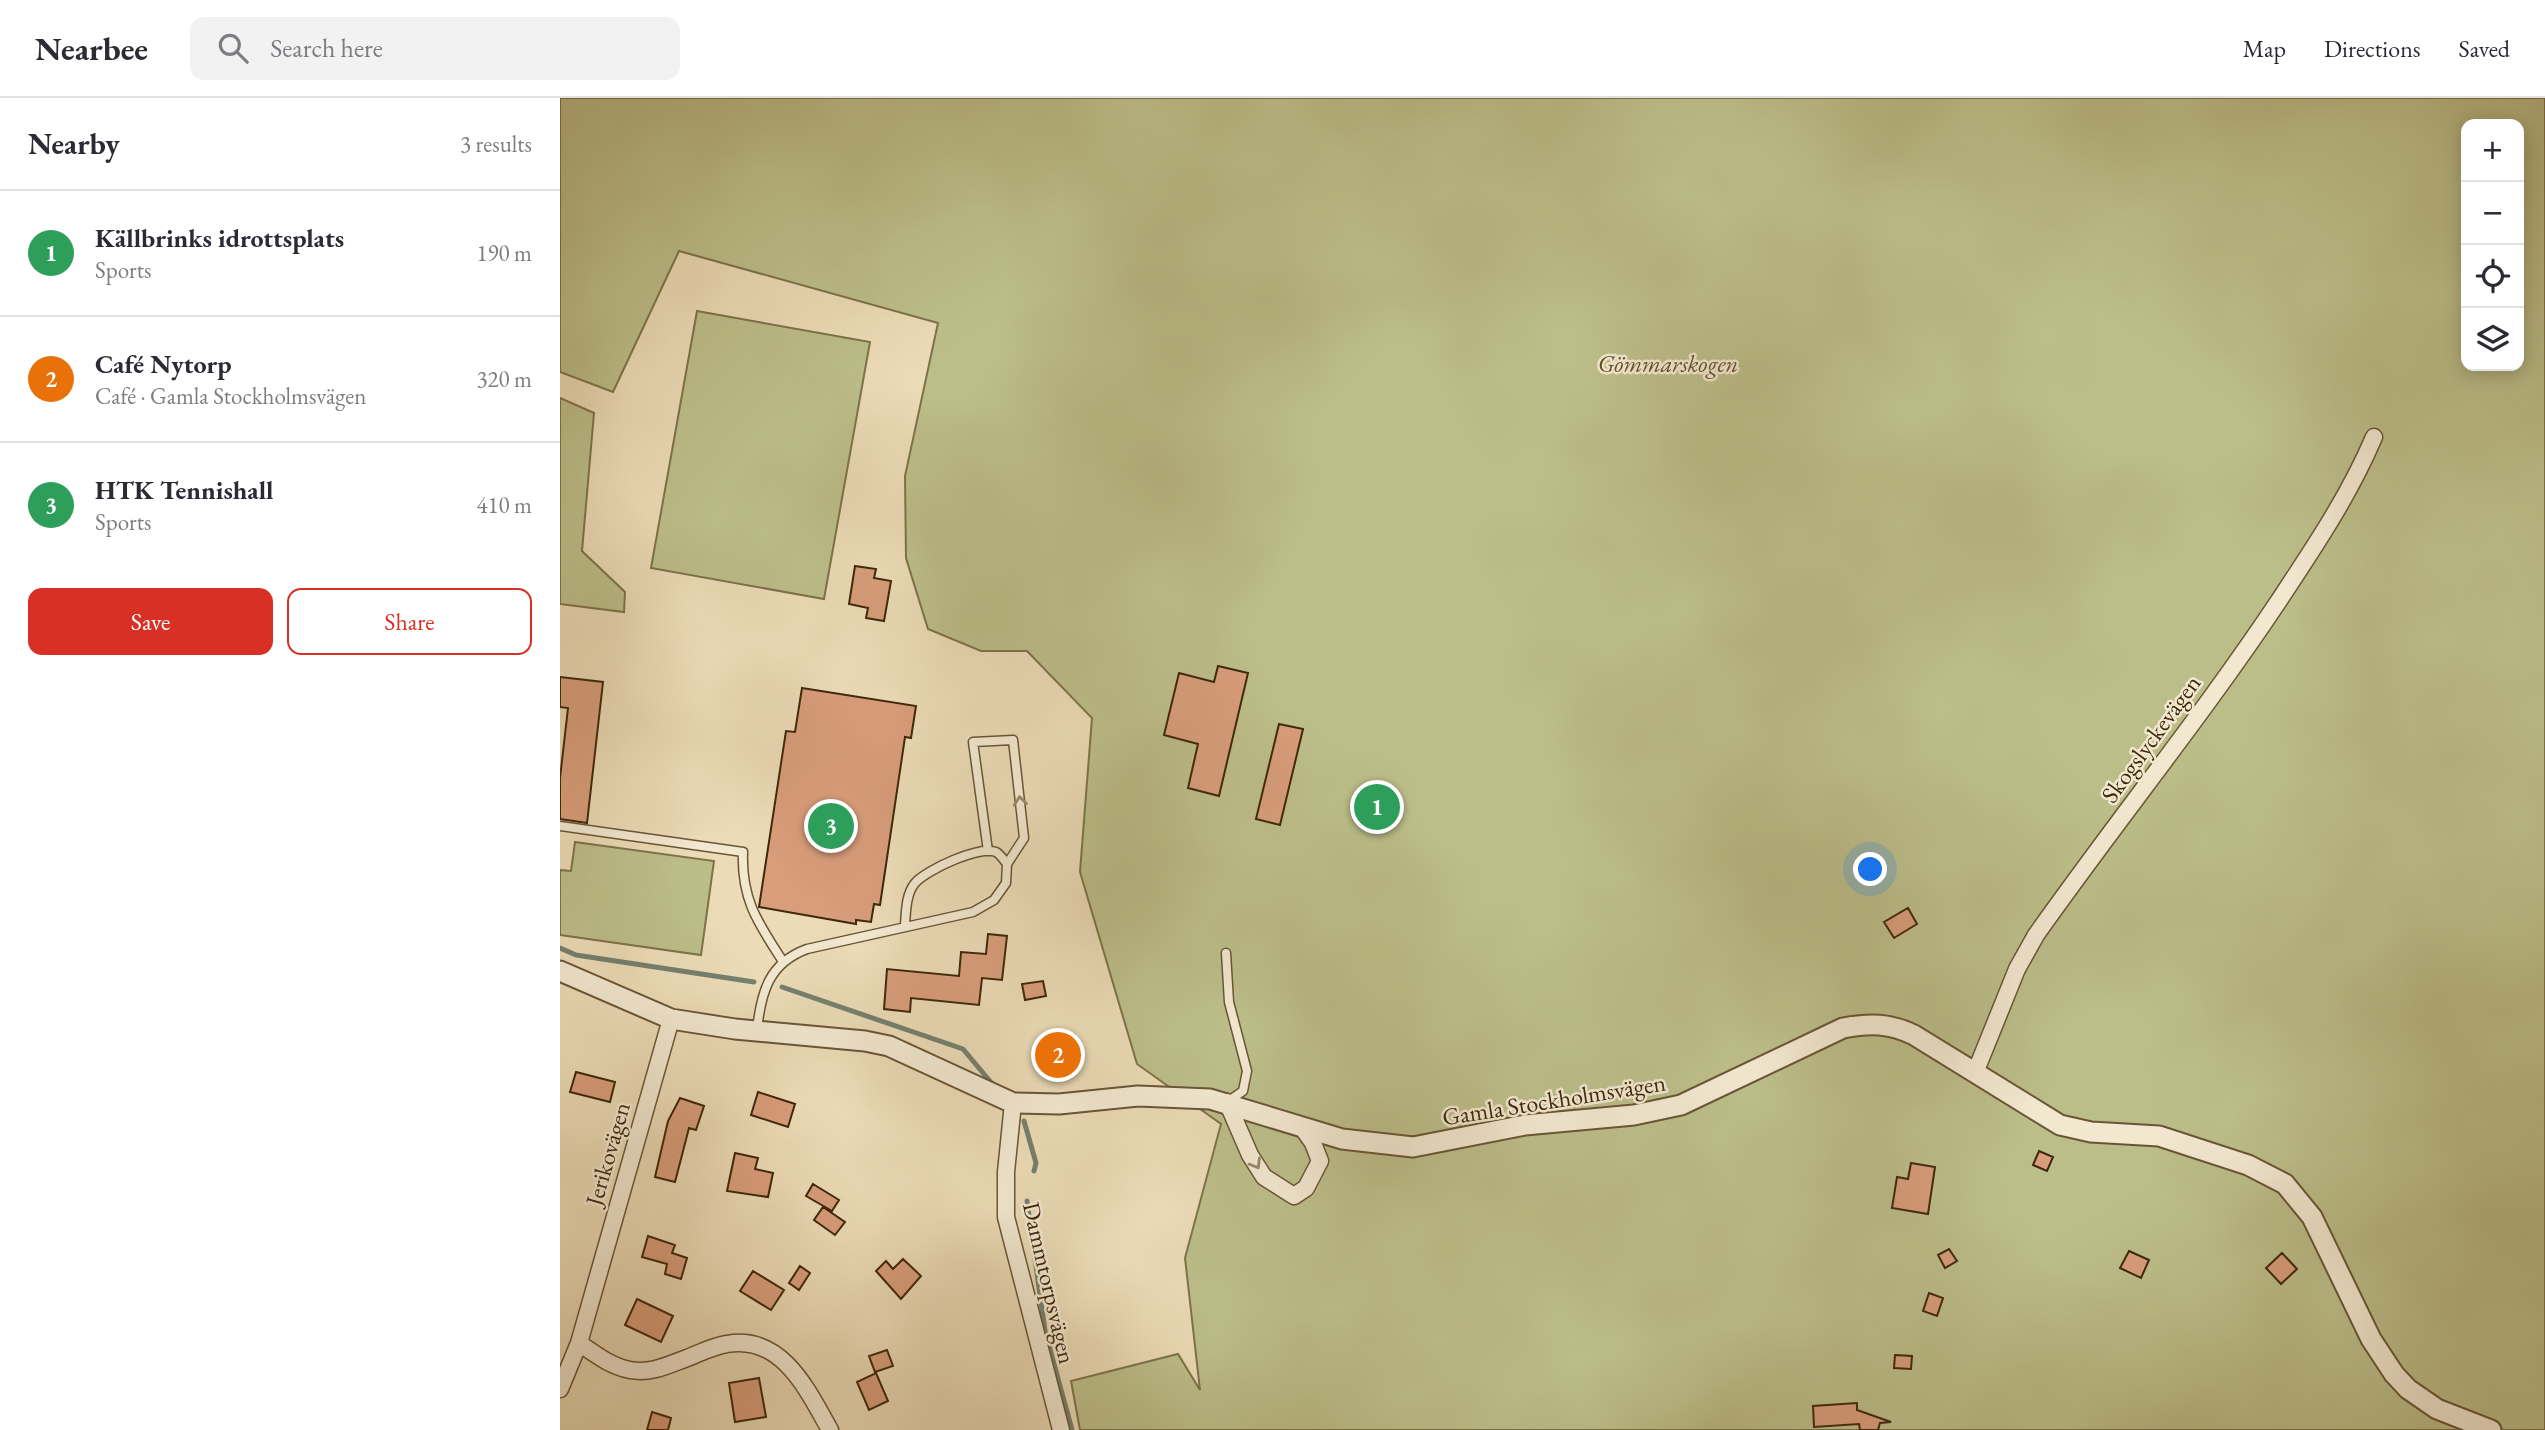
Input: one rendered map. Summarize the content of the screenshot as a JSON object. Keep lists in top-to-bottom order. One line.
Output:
{"streets":{"street":["Skogslyckevägen","Gamla Stockholmsvägen","Jerikovägen","Dammtorpsvägen"]},"crossings":[["Skogslyckevägen","Gamla Stockholmsvägen"],["Gamla Stockholmsvägen","Jerikovägen"],["Gamla Stockholmsvägen","Dammtorpsvägen"]],"parks":["Gömmarskogen"],"page":{"header":"Nearbee","search":"Search here","nav":["Map","Directions","Saved"],"heading":["Nearby","3 results"],"map_buttons":["+","−"],"list":[{"mark":"1","name":"Källbrinks idrottsplats","note":"Sports","value":"190 m"},{"mark":"2","name":"Café Nytorp","note":"Café · Gamla Stockholmsvägen","value":"320 m"},{"mark":"3","name":"HTK Tennishall","note":"Sports","value":"410 m"}],"buttons":["Save","Share"],"pins":["1","3","2"]}}
